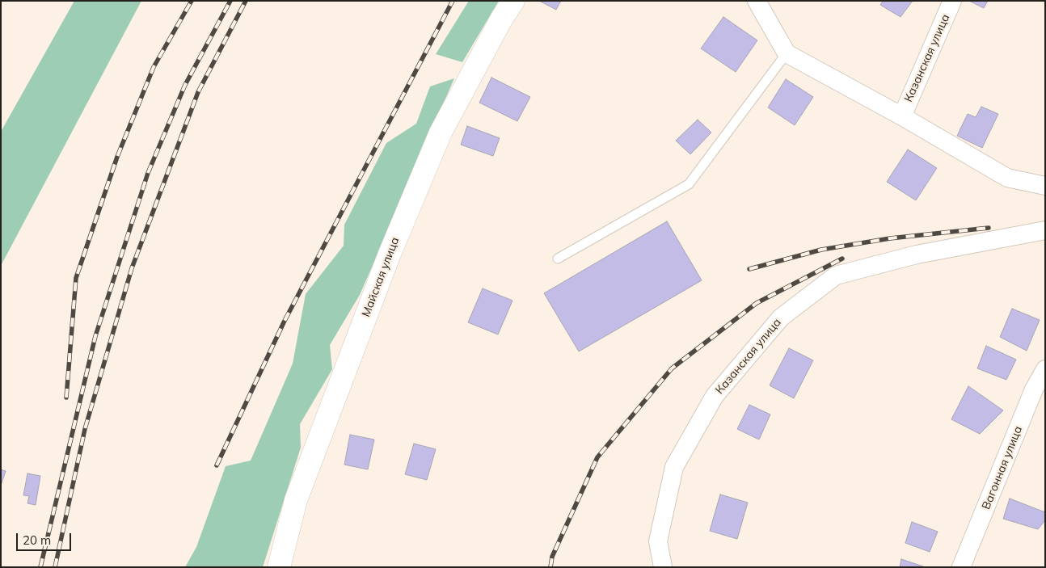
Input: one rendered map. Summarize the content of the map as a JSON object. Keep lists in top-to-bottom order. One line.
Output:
{"streets":{"street":["Казанская улица","Майская улица","Вагонная улица"]},"scale_bar":"20 m"}
